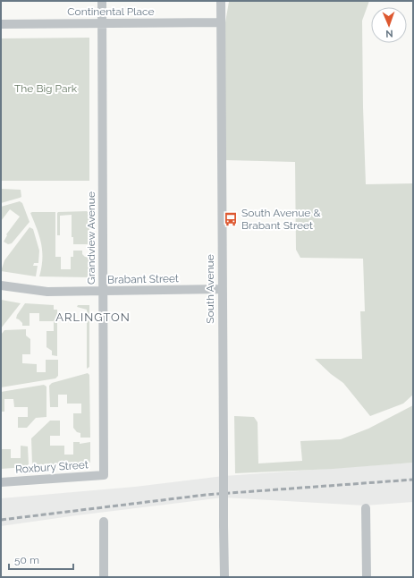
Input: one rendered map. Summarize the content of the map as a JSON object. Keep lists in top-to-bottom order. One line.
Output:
{"streets":{"street":["Continental Place","Grandview Avenue","Brabant Street","South Avenue","Roxbury Street"]},"crossings":[["Continental Place","Grandview Avenue"],["Continental Place","South Avenue"],["Grandview Avenue","Brabant Street"],["Grandview Avenue","Roxbury Street"],["Brabant Street","South Avenue"]],"districts":["ARLINGTON"],"parks":["The Big Park"],"places":{"bus stop":["South Avenue & Brabant Street"]},"scale_bar":"50 m","north":"bottom"}
